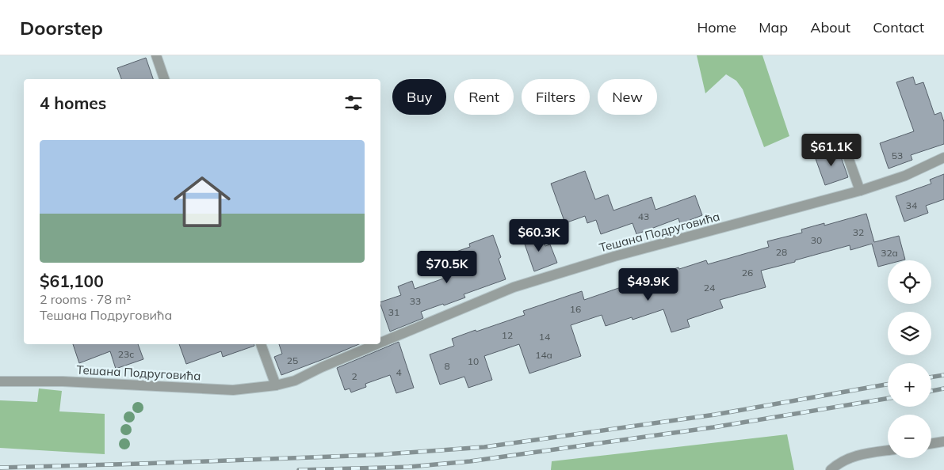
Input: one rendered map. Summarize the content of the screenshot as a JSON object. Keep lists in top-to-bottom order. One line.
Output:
{"streets":{"street":["Тешана Подруговића"]},"house_numbers":["53","34","43","32","30","28","32a","26","24","33","16","31","12","14","23c","14a","25","10","8","4","2"],"page":{"header":"Doorstep","nav":["Home","Map","About","Contact"],"chip":["Buy","Rent","Filters","New"],"heading":"4 homes","list":[{"name":"$61,100","note":"2 rooms · 78 m² · Тешана Подруговића"}],"price":["$61.1K","$60.3K","$70.5K","$49.9K"],"map_buttons":["+","−"]}}
